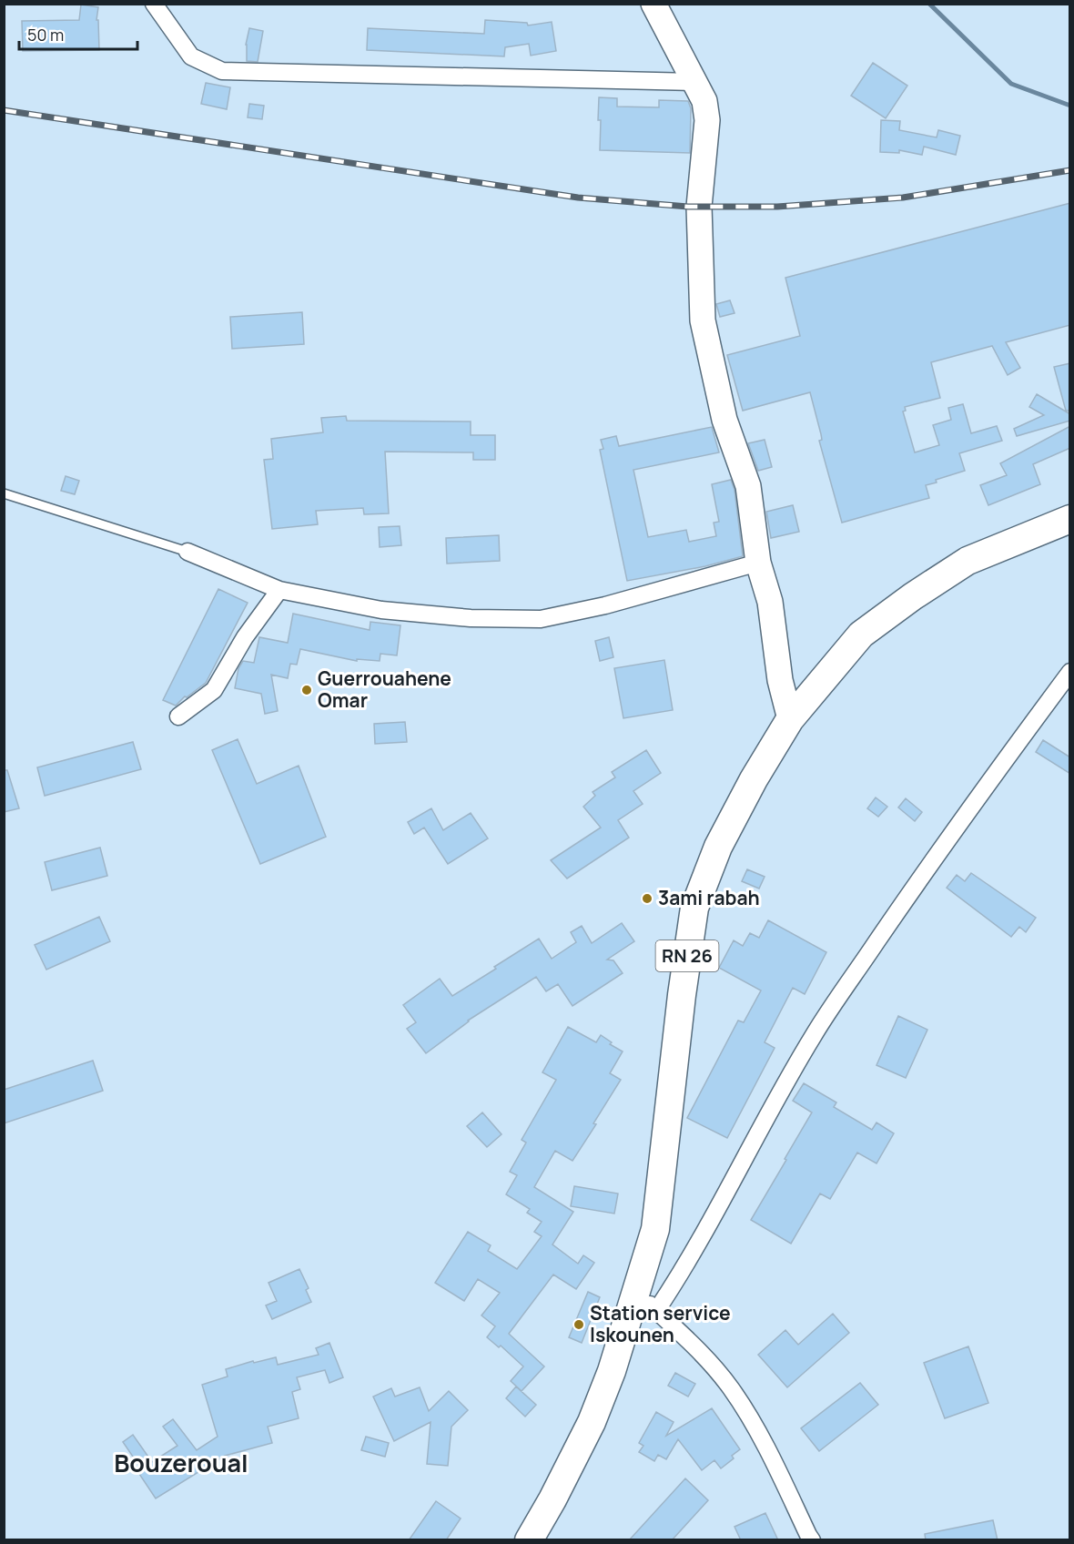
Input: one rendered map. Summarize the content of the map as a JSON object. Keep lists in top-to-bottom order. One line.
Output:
{"streets":{"main road":["RN 26"]},"districts":["Bouzeroual"],"places":["Guerrouahene Omar","3ami rabah","Station service Iskounen"],"scale_bar":"50 m"}
